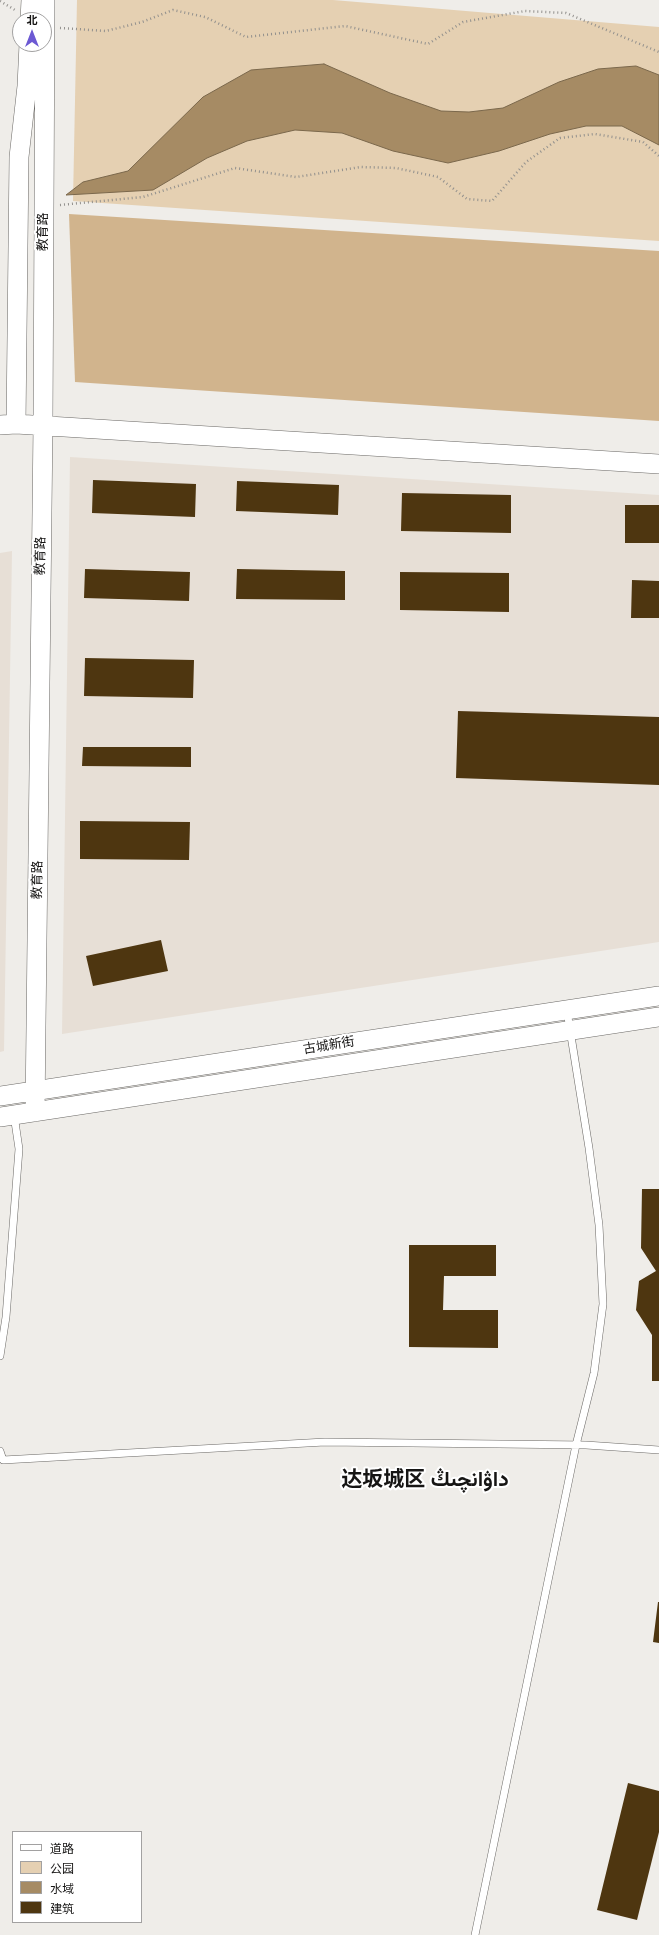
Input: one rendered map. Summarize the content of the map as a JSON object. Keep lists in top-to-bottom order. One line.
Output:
{"streets":{"street":["教育路","古城新街"]},"crossings":[["教育路","古城新街"]],"districts":["达坂城区 داۋانچىڭ"],"legend":["道路","公园","水域","建筑"],"north":"top"}
